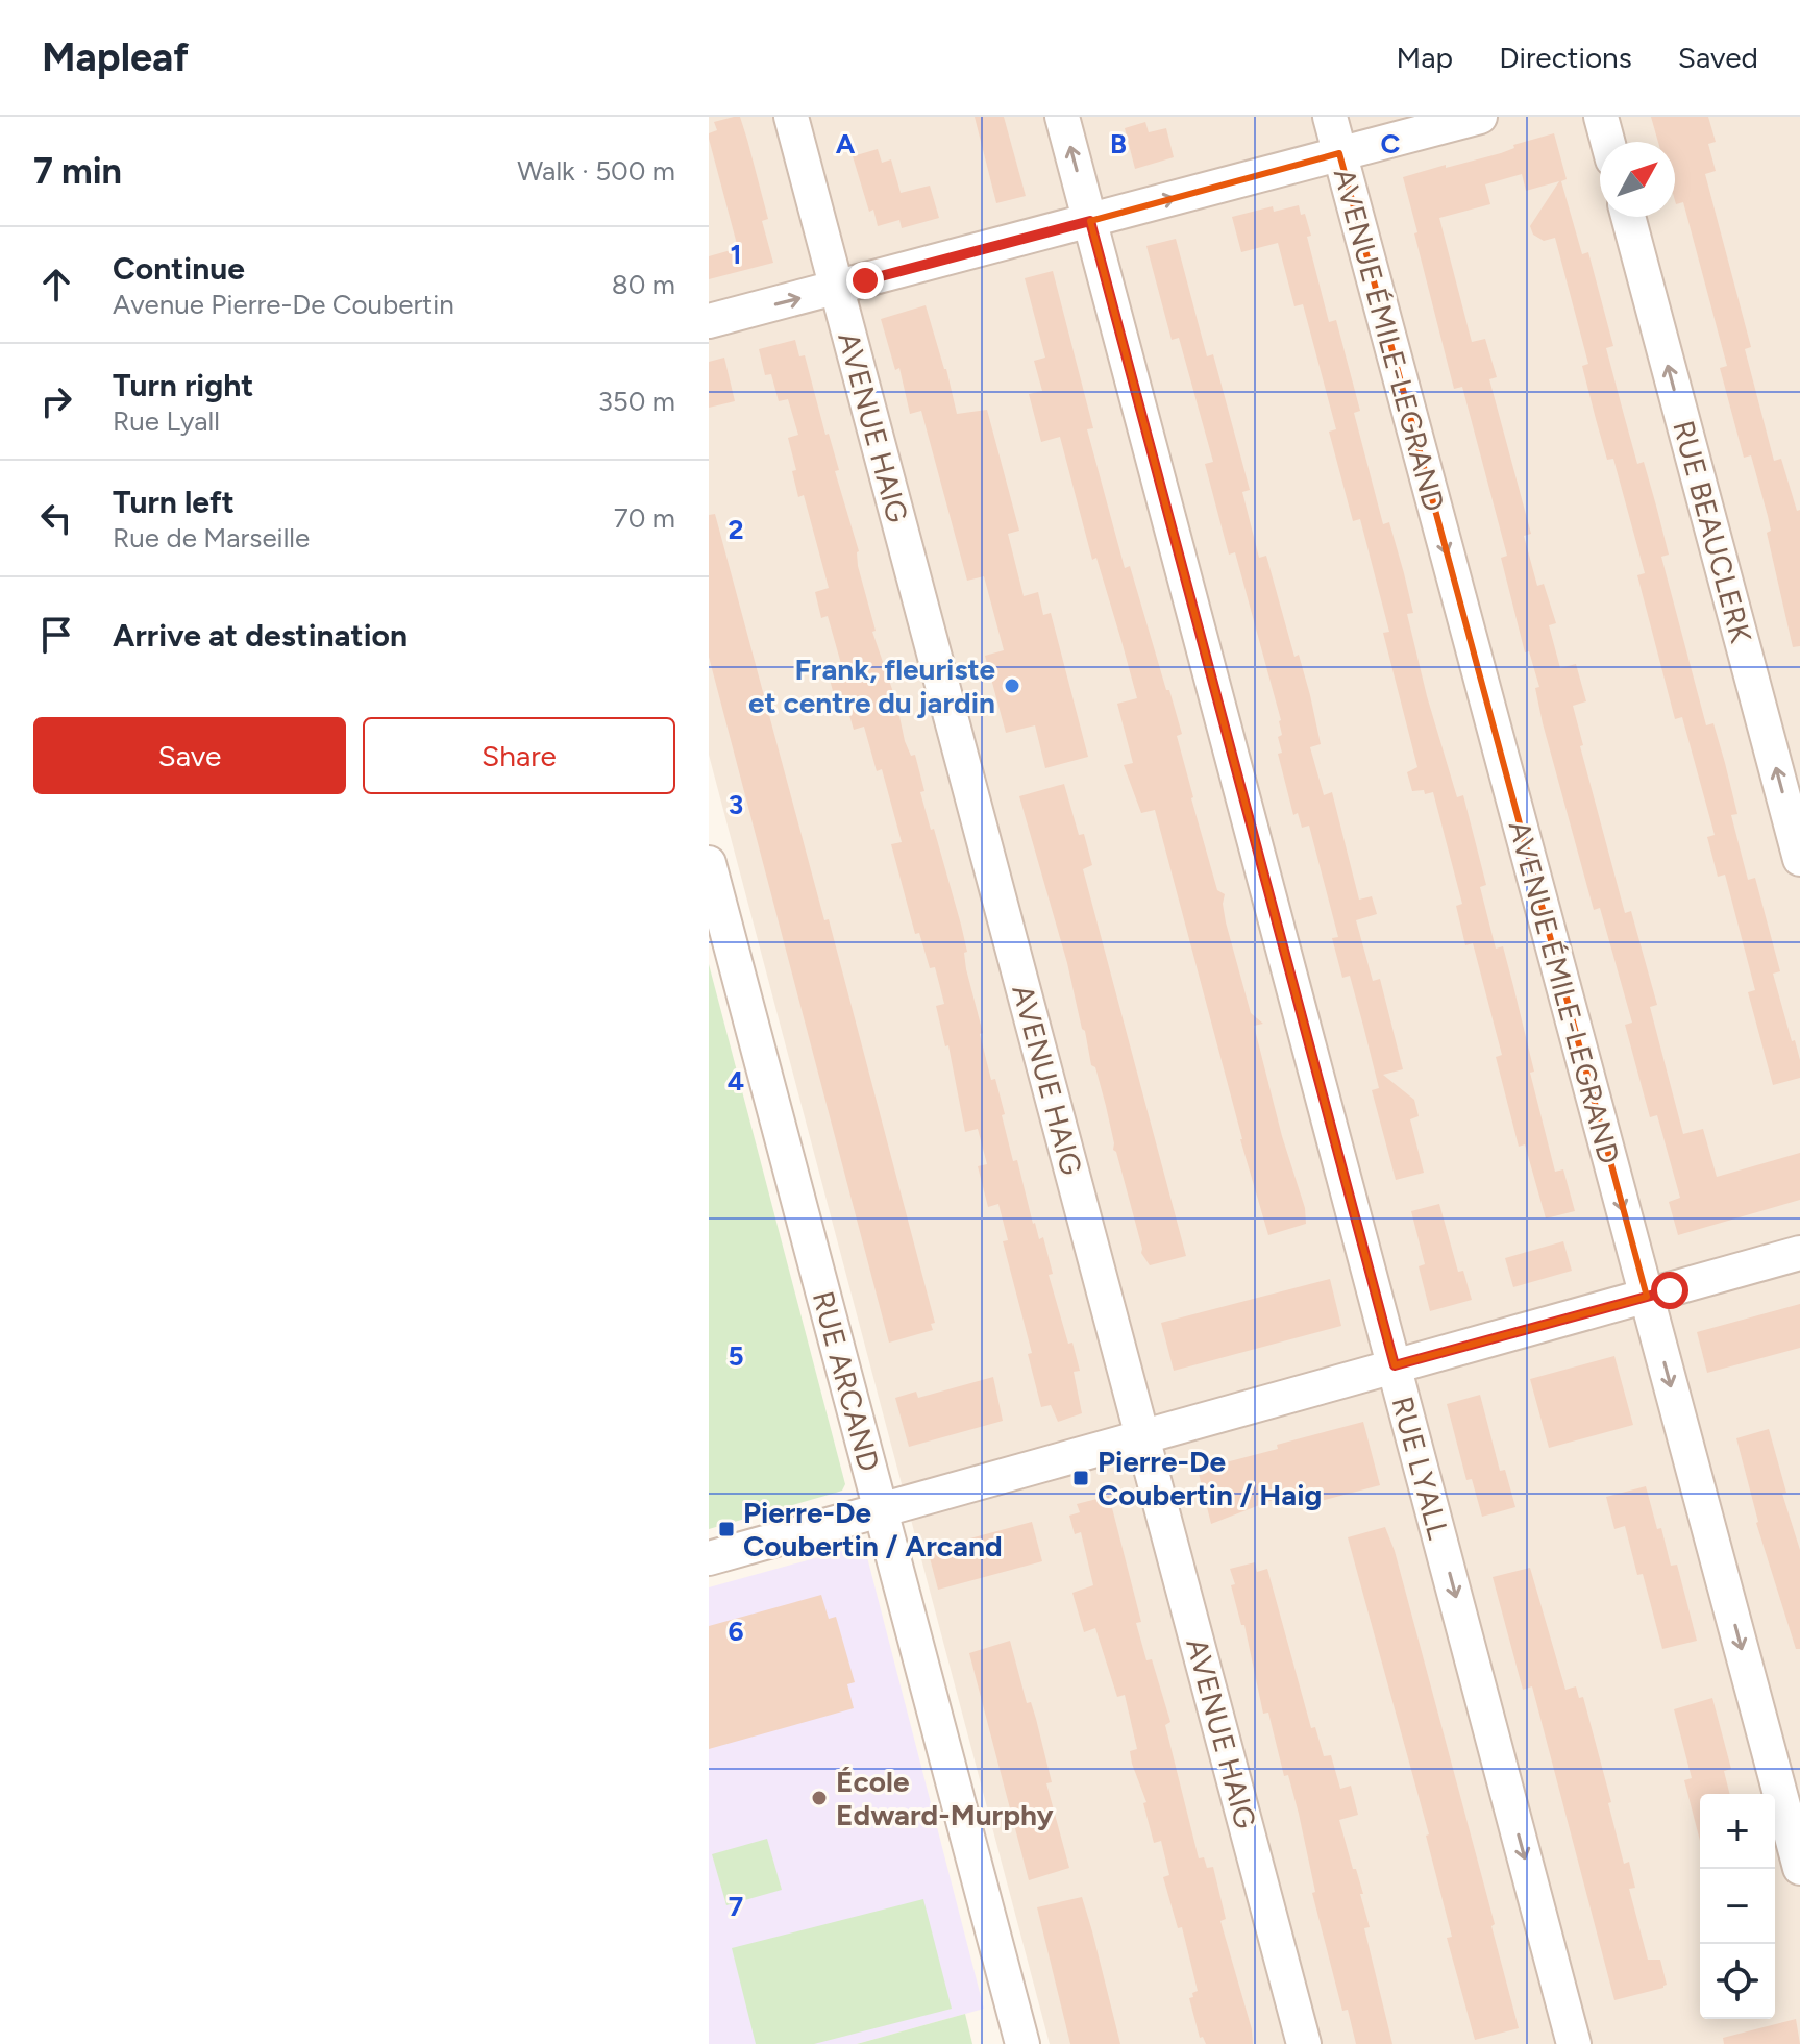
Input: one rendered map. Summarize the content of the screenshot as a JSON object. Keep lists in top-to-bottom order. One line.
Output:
{"streets":{"street":["AVENUE ÉMILE-LEGRAND","AVENUE HAIG","RUE BEAUCLERK","RUE ARCAND","RUE LYALL"]},"one_way":["AVENUE ÉMILE-LEGRAND","RUE BEAUCLERK"],"places":{"other":["Frank, fleuriste et centre du jardin","École Edward-Murphy"],"transit":["Pierre-De Coubertin / Haig","Pierre-De Coubertin / Arcand"]},"north":"top right","page":{"header":"Mapleaf","nav":["Map","Directions","Saved"],"heading":["7 min","Walk · 500 m"],"list":[["Continue","Avenue Pierre-De Coubertin","80 m"],["Turn right","Rue Lyall","350 m"],["Turn left","Rue de Marseille","70 m"],"Arrive at destination"],"buttons":["Save","Share"],"map_buttons":["+","−"]},"grid":{"columns":["A","B","C"],"rows":["1","2","3","4","5","6","7"]}}
